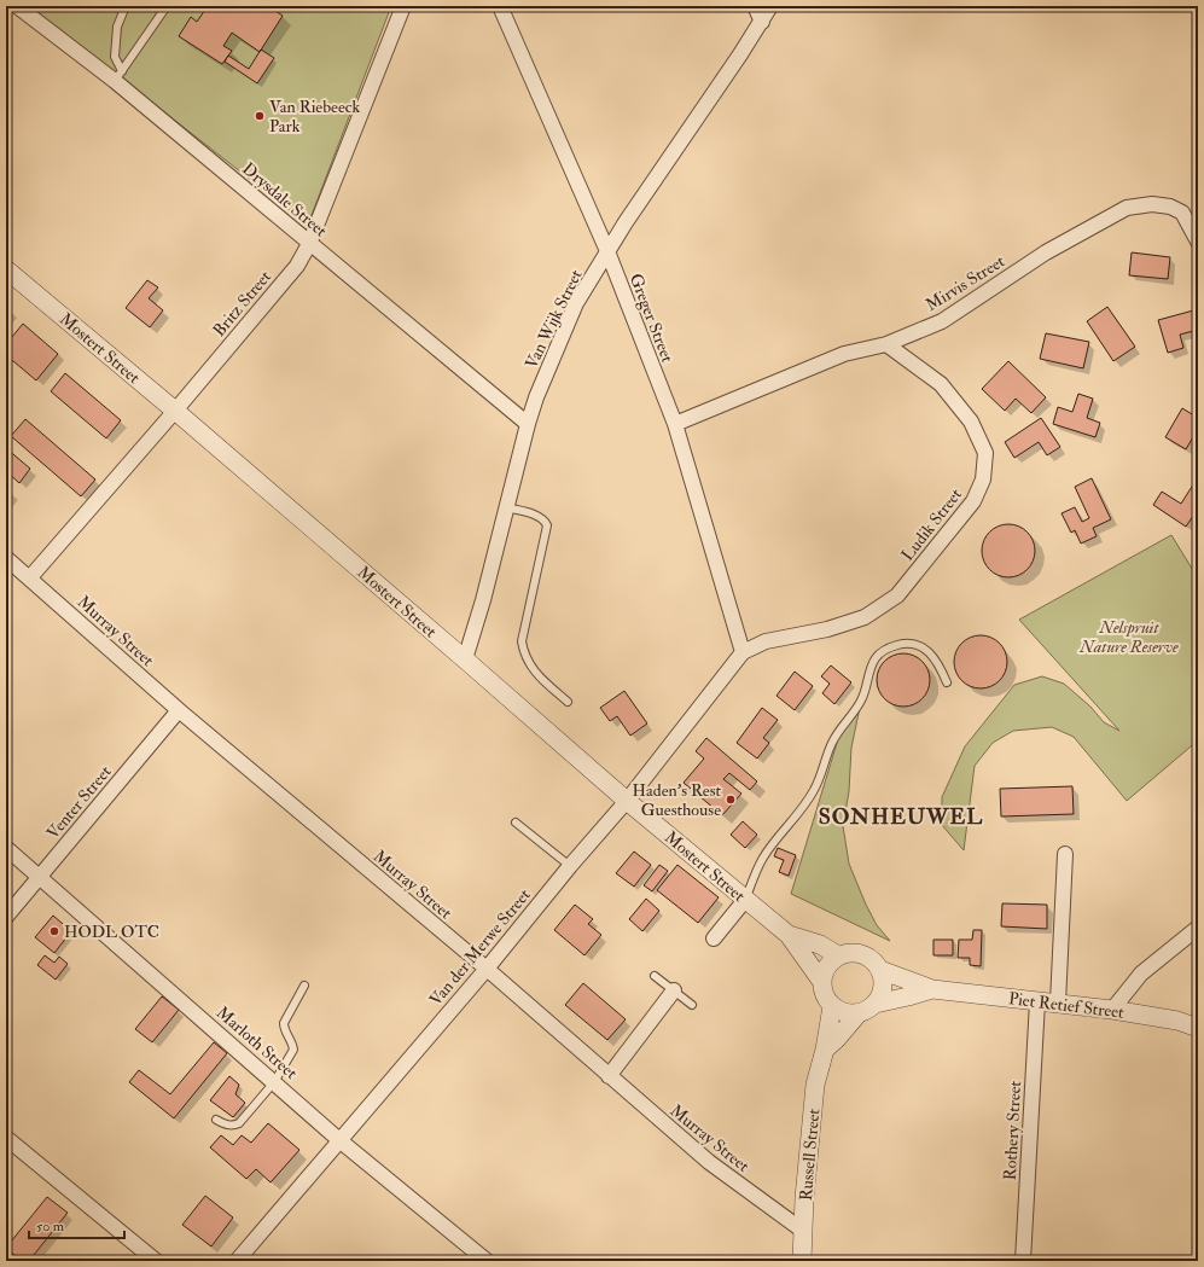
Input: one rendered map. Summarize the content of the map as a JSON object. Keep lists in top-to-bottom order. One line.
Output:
{"streets":{"street":["Drysdale Street","Mirvis Street","Britz Street","Greger Street","Van Wijk Street","Mostert Street","Ludik Street","Murray Street","Venter Street","Van der Merwe Street","Piet Retief Street","Marloth Street","Rothery Street","Russell Street"]},"crossings":[["Drysdale Street","Britz Street"],["Drysdale Street","Van Wijk Street"],["Mirvis Street","Greger Street"],["Mirvis Street","Ludik Street"],["Britz Street","Mostert Street"],["Britz Street","Murray Street"],["Greger Street","Van Wijk Street"],["Greger Street","Ludik Street"],["Greger Street","Van der Merwe Street"],["Van Wijk Street","Mostert Street"],["Mostert Street","Van der Merwe Street"],["Mostert Street","Piet Retief Street"],["Mostert Street","Russell Street"],["Ludik Street","Van der Merwe Street"],["Murray Street","Venter Street"],["Murray Street","Van der Merwe Street"],["Murray Street","Russell Street"],["Venter Street","Marloth Street"],["Van der Merwe Street","Marloth Street"],["Piet Retief Street","Rothery Street"],["Piet Retief Street","Russell Street"]],"districts":["SONHEUWEL"],"parks":["Nelspruit Nature Reserve"],"places":["Van Riebeeck Park","Haden's Rest Guesthouse","HODL OTC"],"scale_bar":"50 m"}
